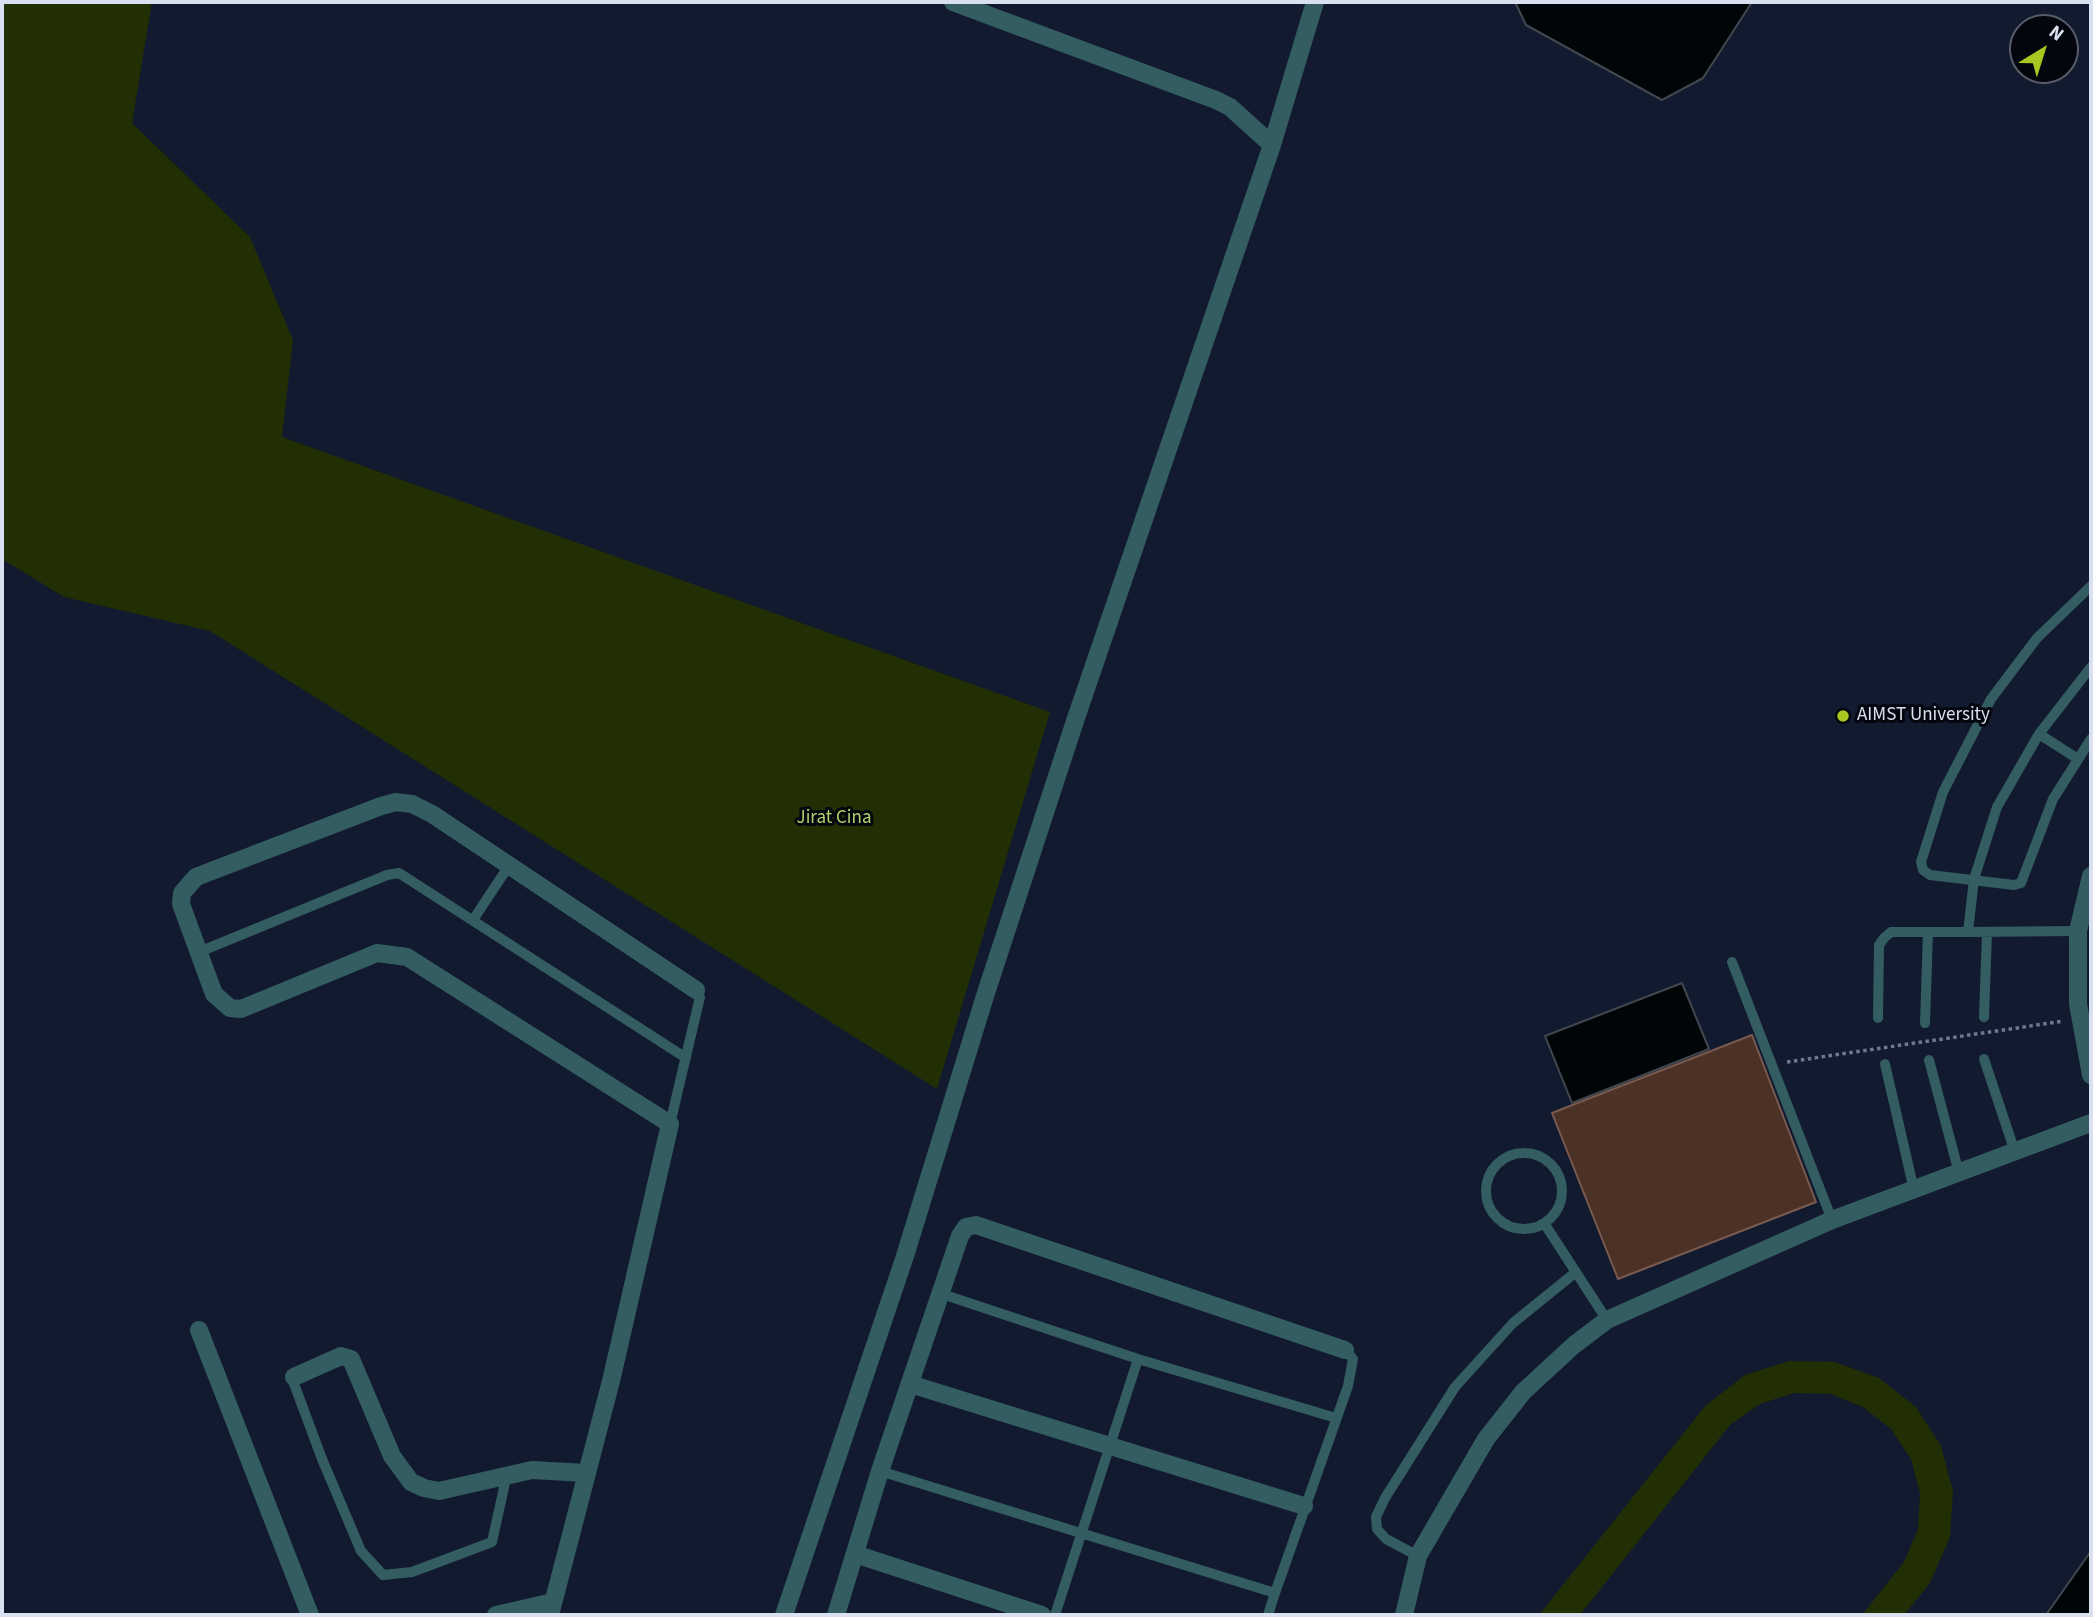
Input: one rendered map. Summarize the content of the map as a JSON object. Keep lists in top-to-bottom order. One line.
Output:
{"parks":["Jirat Cina"],"places":["AIMST University"],"north":"top right"}
